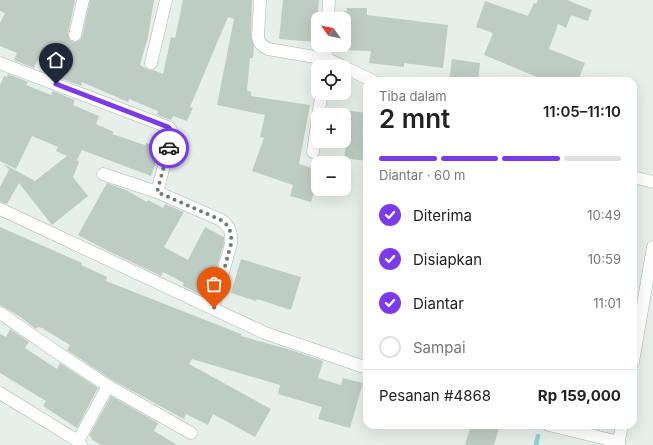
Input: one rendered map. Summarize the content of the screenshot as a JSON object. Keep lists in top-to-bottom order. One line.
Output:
{"north":"top left","page":{"map_buttons":["+","−"],"heading":["2 mnt","Tiba dalam","11:05–11:10"],"panel":["Pesanan #4868","Rp 159,000"],"bar":"Diantar · 60 m","list":[["Diterima","10:49"],["Disiapkan","10:59"],["Diantar","11:01"],"Sampai"]}}
